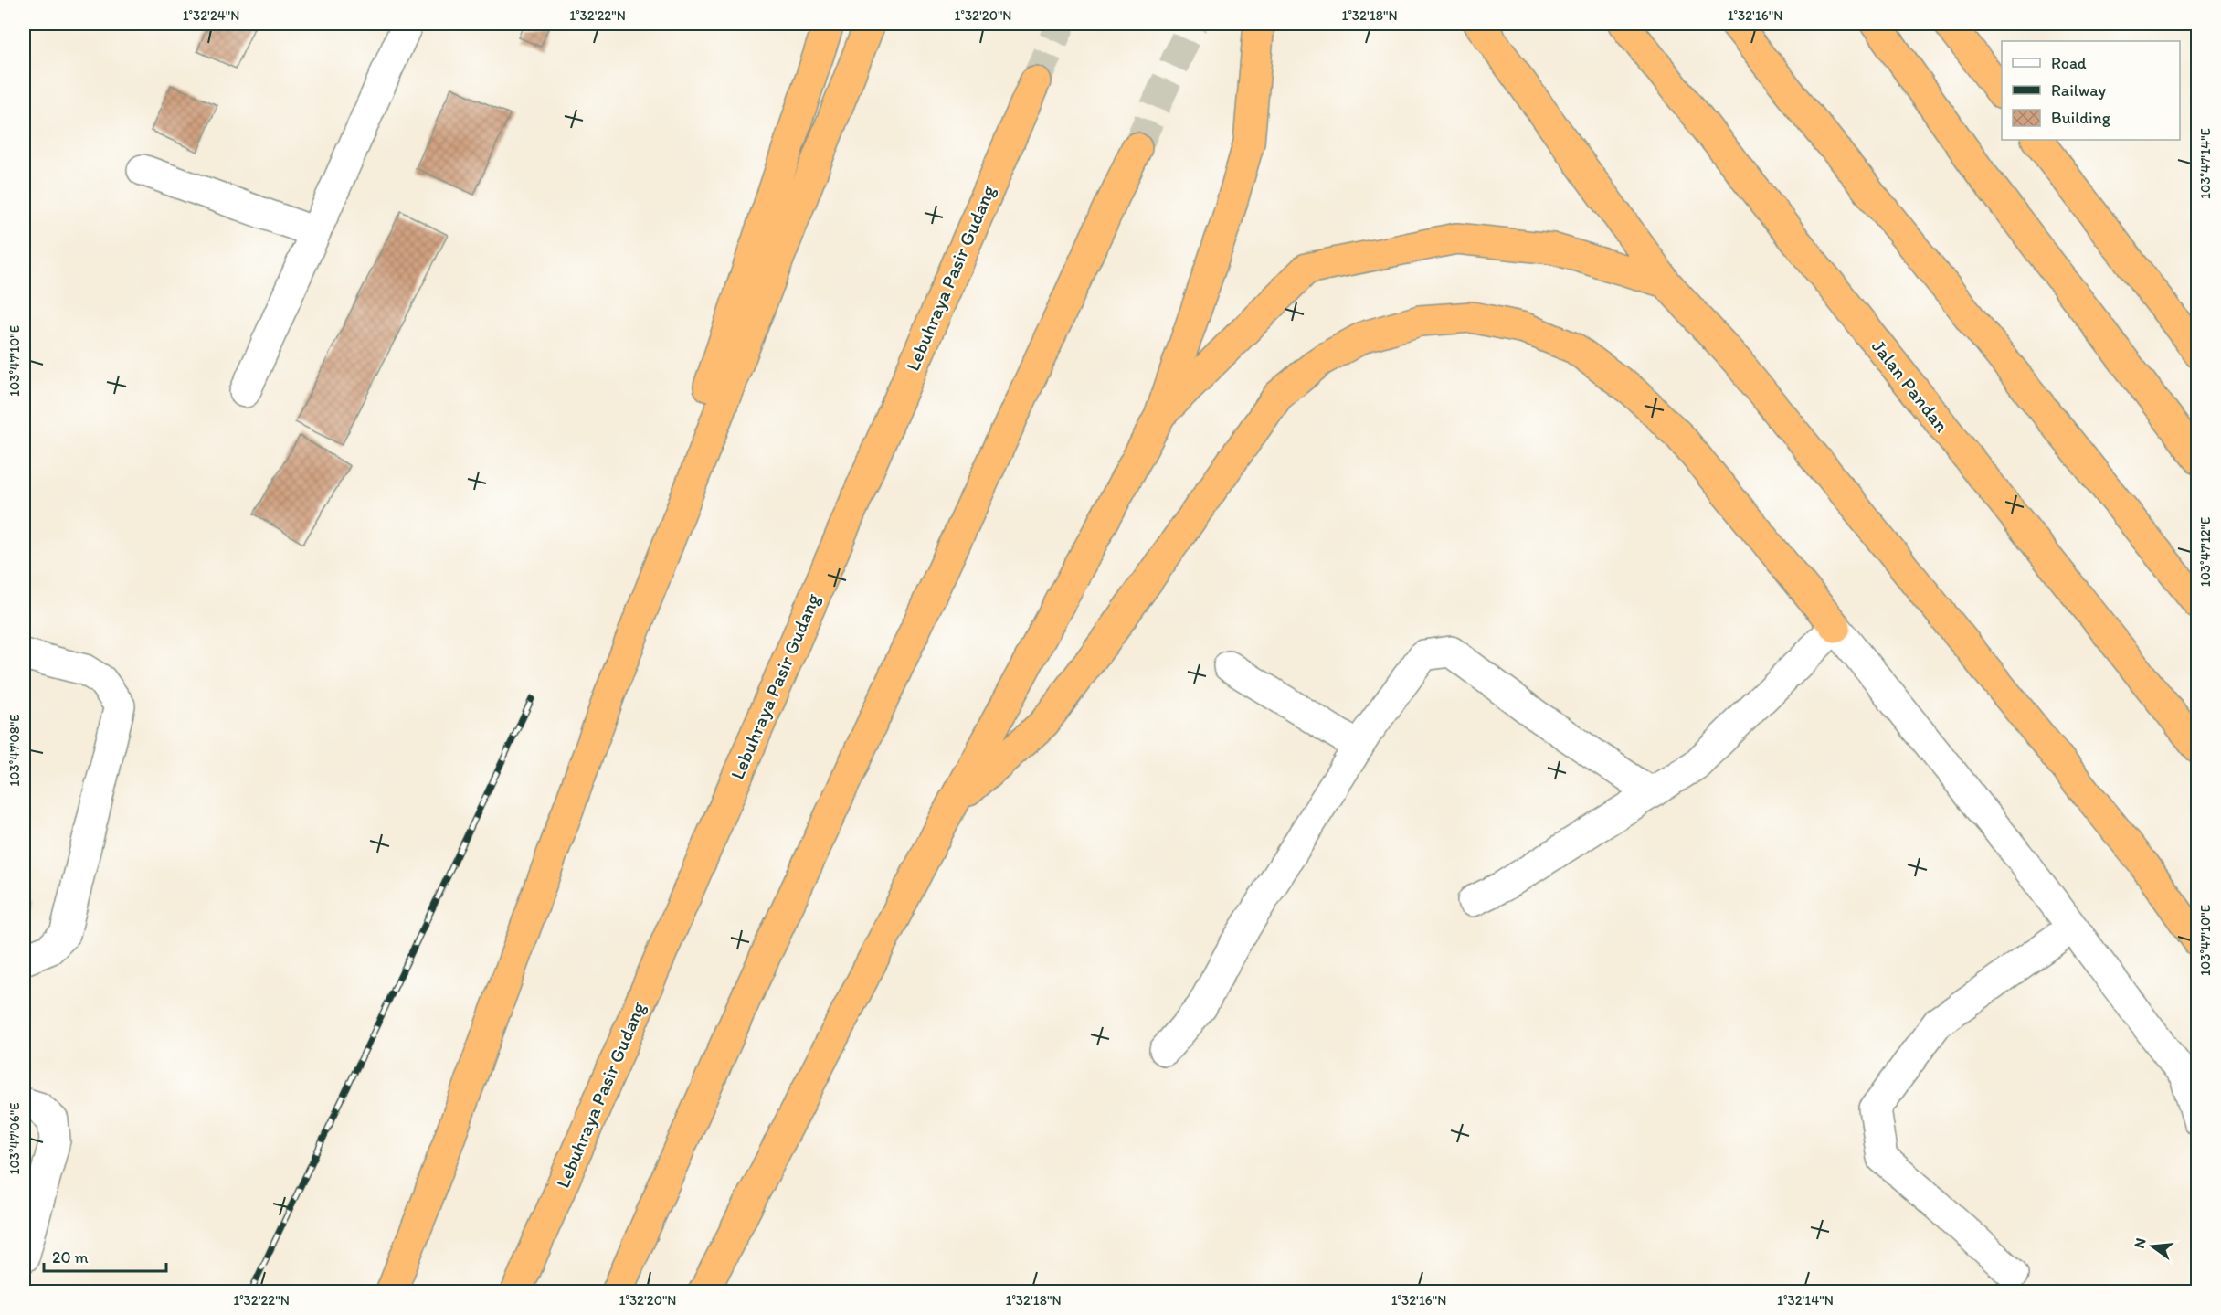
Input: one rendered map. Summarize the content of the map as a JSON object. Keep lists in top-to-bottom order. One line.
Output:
{"streets":{"highway":["Lebuhraya Pasir Gudang","Jalan Pandan"]},"legend":["Road","Railway","Building"],"scale_bar":"20 m","north":"left","coordinates":["1°32'24\"N","1°32'22\"N","1°32'20\"N","1°32'18\"N","1°32'16\"N","103°47'14\"E","103°47'10\"E","103°47'12\"E","103°47'08\"E","103°47'06\"E","1°32'14\"N"]}
